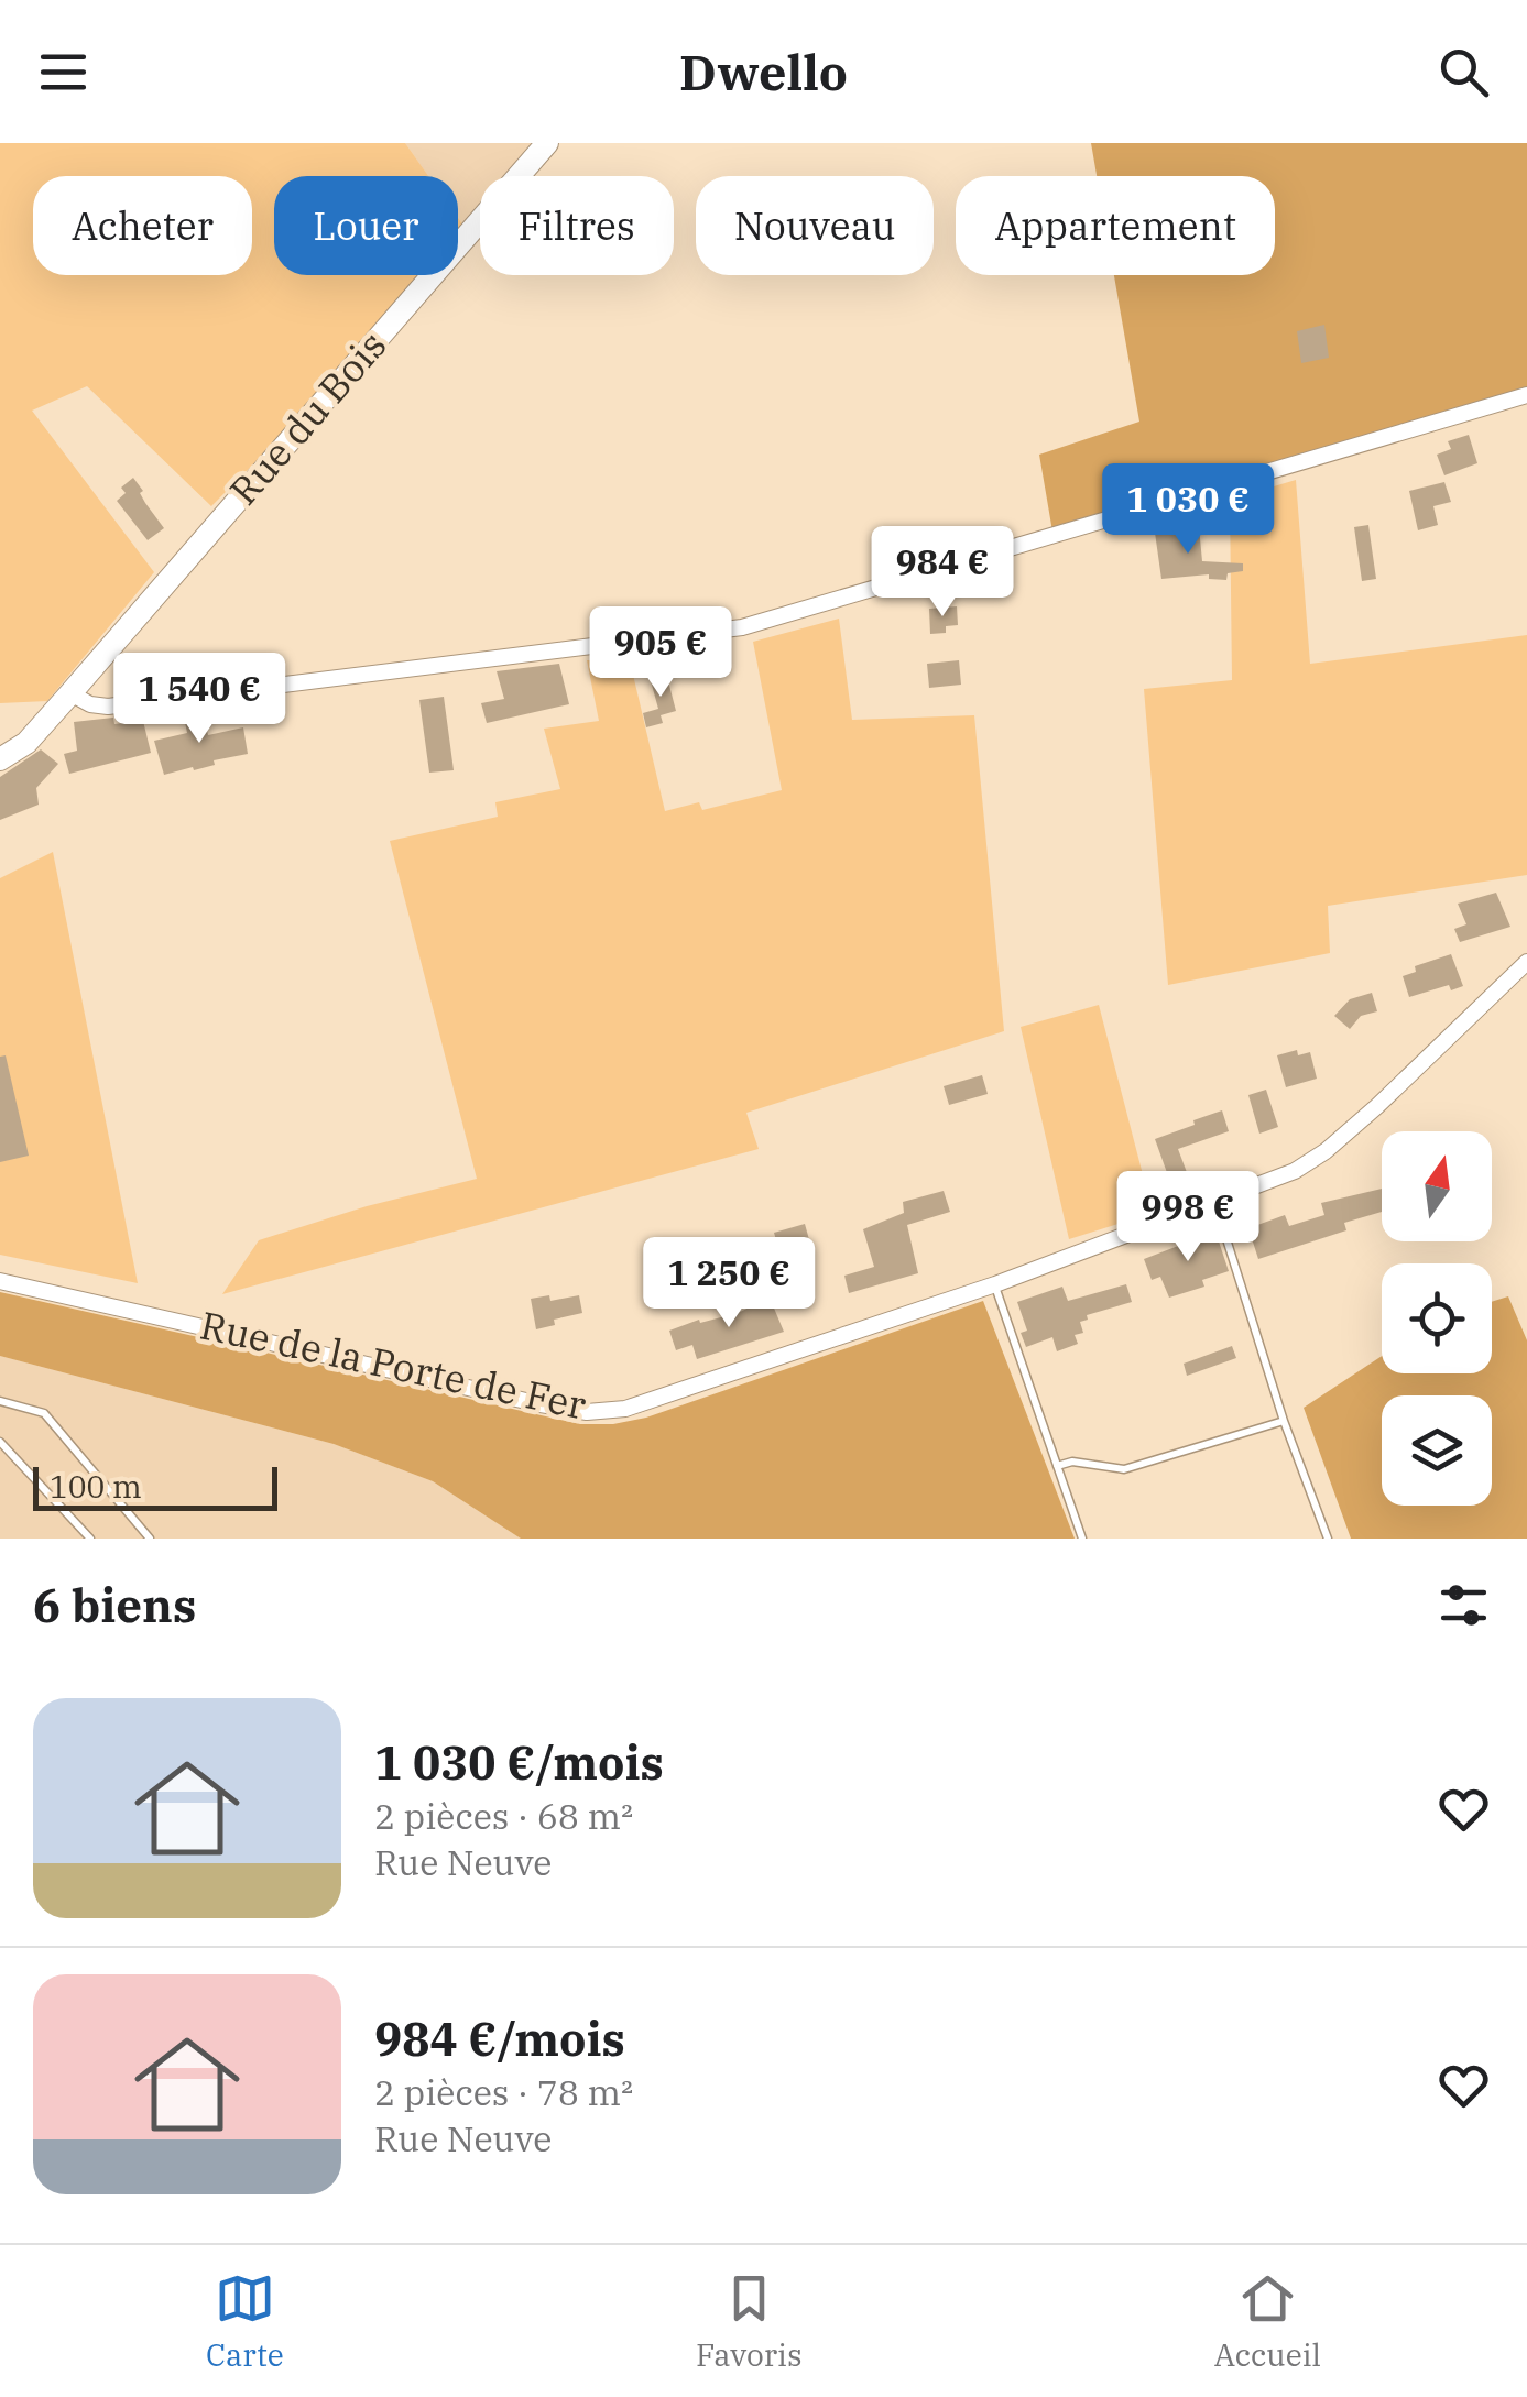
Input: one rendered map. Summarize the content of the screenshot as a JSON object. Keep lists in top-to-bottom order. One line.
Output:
{"streets":{"street":["Rue du Bois","Rue de la Porte de Fer"]},"scale_bar":"100 m","north":"top","page":{"header":"Dwello","chip":["Acheter","Louer","Filtres","Nouveau","Appartement"],"price":["1 030 €","984 €","905 €","1 540 €","998 €","1 250 €"],"scale":"100 m","heading":"6 biens","list":[{"name":"1 030 €/mois","note":"2 pièces · 68 m² · Rue Neuve"},{"name":"984 €/mois","note":"2 pièces · 78 m² · Rue Neuve"}],"tabs":["Carte","Favoris","Accueil"]}}
